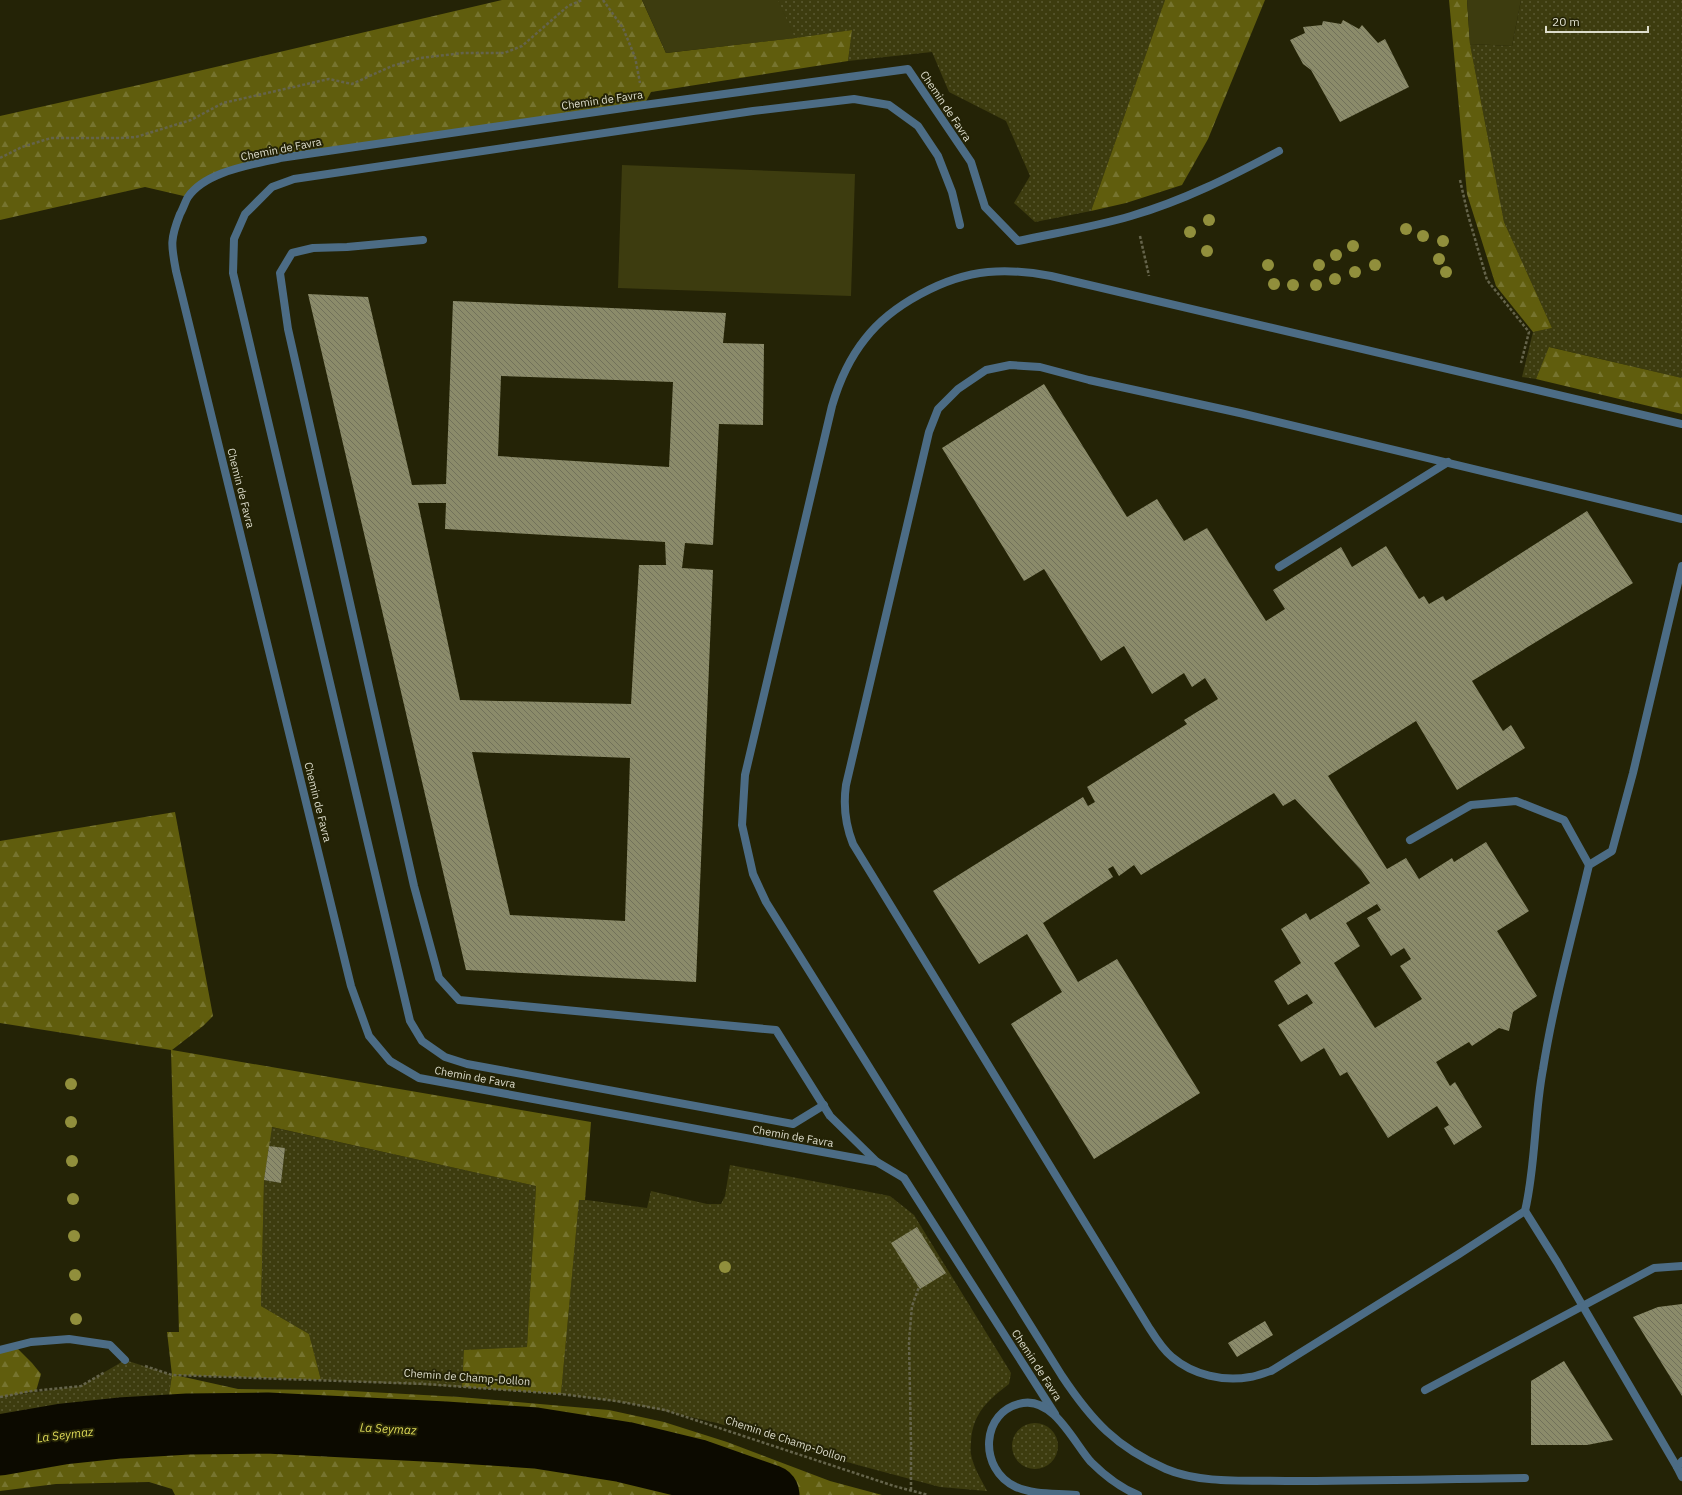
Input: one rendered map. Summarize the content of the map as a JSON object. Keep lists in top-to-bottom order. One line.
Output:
{"streets":{"street":["Chemin de Favra"],"path":["Chemin de Champ-Dollon"]},"water":["La Seymaz"],"scale_bar":"20 m"}
